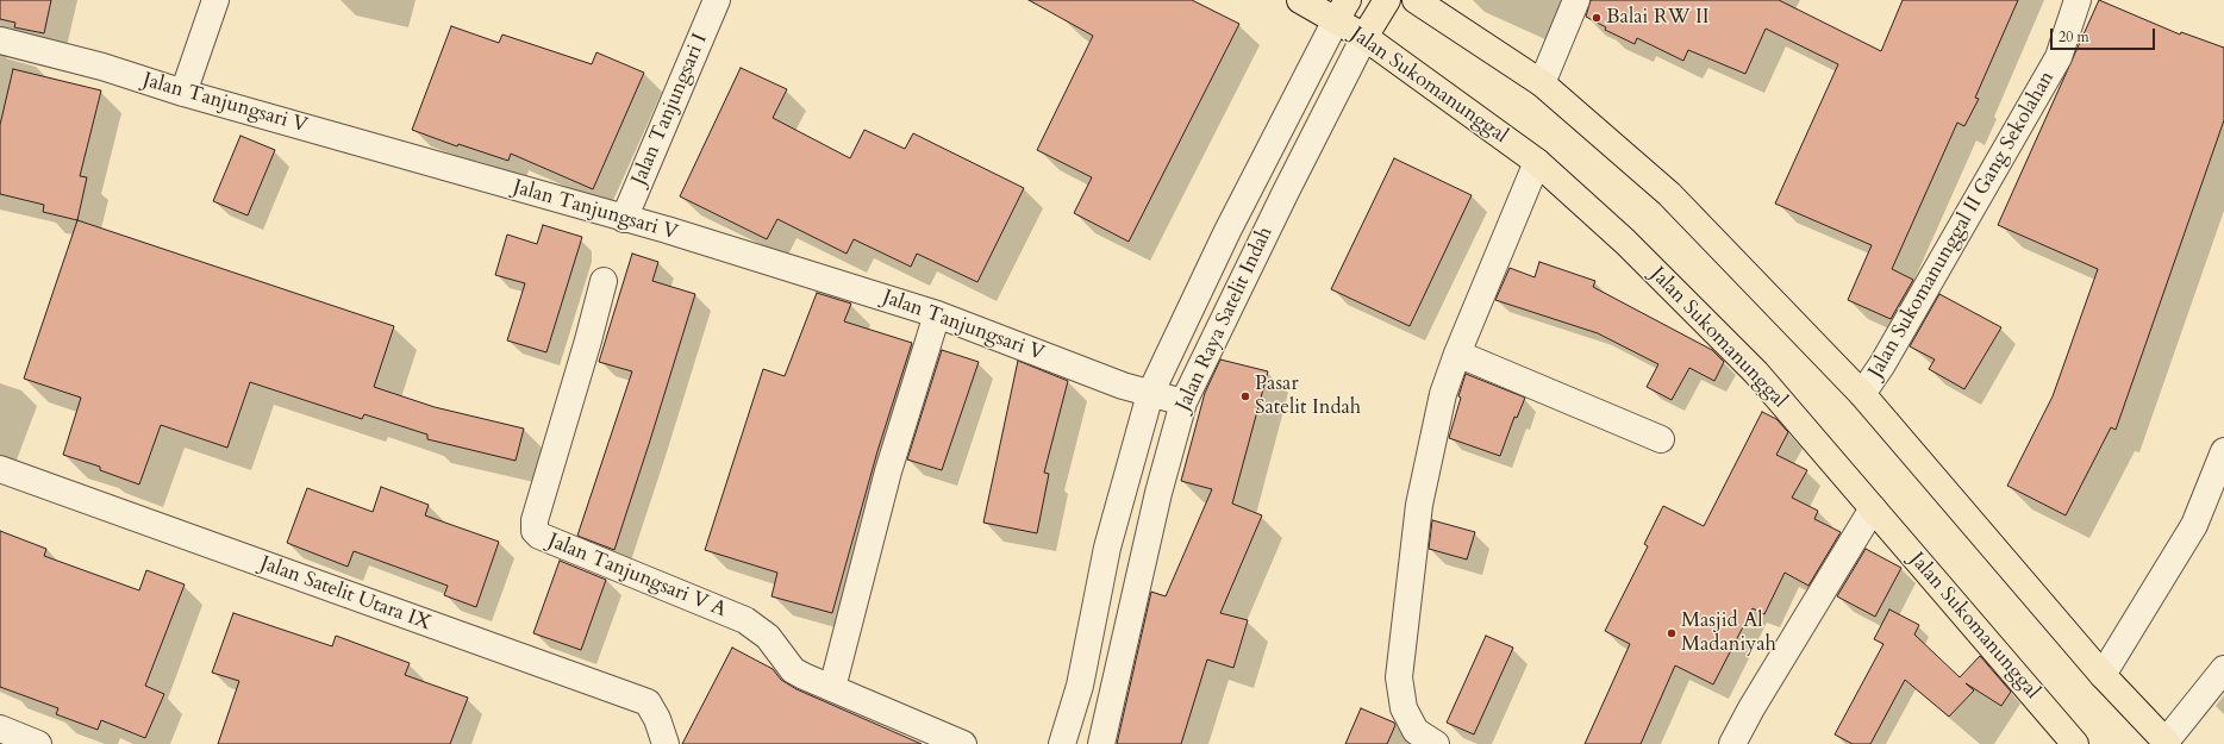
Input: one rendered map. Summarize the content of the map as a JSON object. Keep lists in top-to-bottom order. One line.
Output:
{"streets":{"main road":["Jalan Sukomanunggal","Jalan Raya Satelit Indah"],"street":["Jalan Tanjungsari V","Jalan Tanjungsari I","Jalan Sukomanunggal II Gang Sekolahan","Jalan Tanjungsari V A","Jalan Satelit Utara IX"]},"crossings":[["Jalan Sukomanunggal","Jalan Raya Satelit Indah"],["Jalan Tanjungsari V","Jalan Tanjungsari I"],["Jalan Tanjungsari V","Jalan Raya Satelit Indah"]],"places":["Balai RW II","Pasar Satelit Indah","Masjid Al Madaniyah"],"scale_bar":"20 m"}
